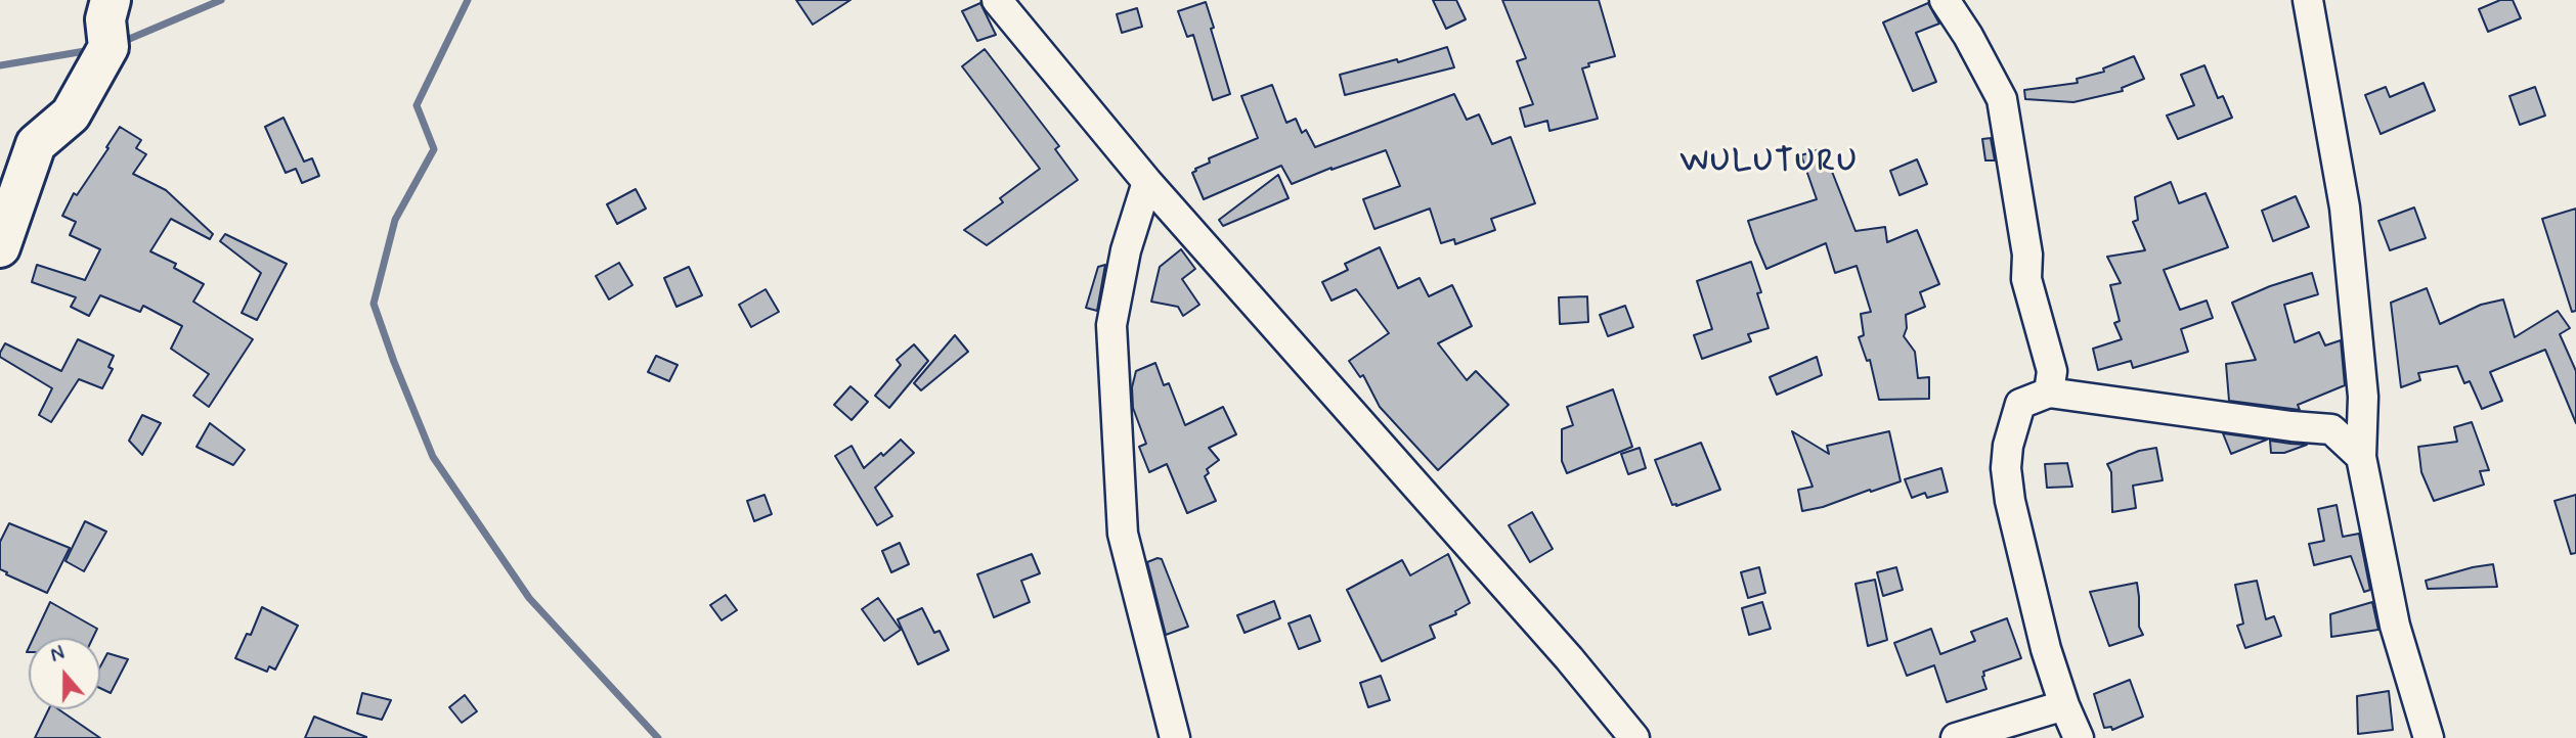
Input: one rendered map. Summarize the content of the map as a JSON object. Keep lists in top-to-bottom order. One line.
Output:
{"districts":["WULUTURU"],"north":"top"}
